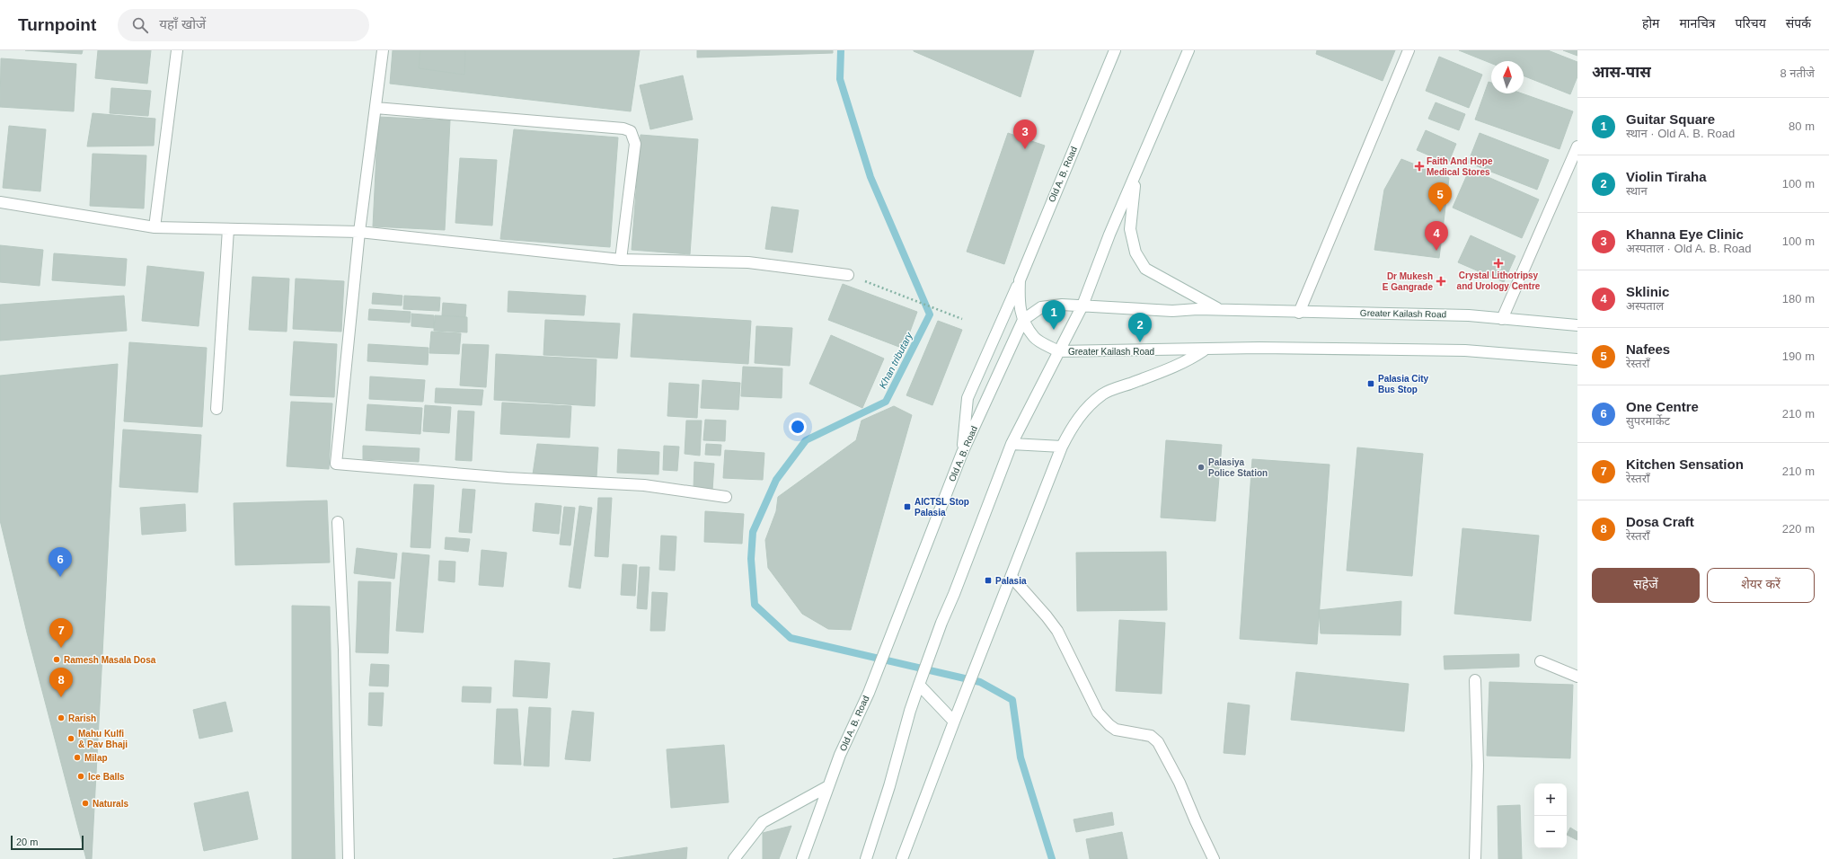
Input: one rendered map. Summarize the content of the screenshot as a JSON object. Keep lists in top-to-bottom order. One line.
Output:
{"streets":{"main road":["Old A. B. Road","Greater Kailash Road"]},"crossings":[["Old A. B. Road","Greater Kailash Road"]],"water":["Khan tributary"],"places":{"health":["Faith And Hope Medical Stores","Crystal Lithotripsy and Urology Centre","Dr Mukesh E Gangrade"],"transit":["Palasia City Bus Stop","AICTSL Stop Palasia","Palasia"],"other":["Palasiya Police Station","Ramesh Masala Dosa","Rarish","Mahu Kulfi & Pav Bhaji","Milap","Ice Balls","Naturals"]},"scale_bar":"20 m","north":"top","page":{"header":"Turnpoint","search":"यहाँ खोजें","nav":["होम","मानचित्र","परिचय","संपर्क"],"heading":["आस-पास","8 नतीजे"],"list":[{"mark":"1","name":"Guitar Square","note":"स्थान · Old A. B. Road","value":"80 m"},{"mark":"2","name":"Violin Tiraha","note":"स्थान","value":"100 m"},{"mark":"3","name":"Khanna Eye Clinic","note":"अस्पताल · Old A. B. Road","value":"100 m"},{"mark":"4","name":"Sklinic","note":"अस्पताल","value":"180 m"},{"mark":"5","name":"Nafees","note":"रेस्तराँ","value":"190 m"},{"mark":"6","name":"One Centre","note":"सुपरमार्केट","value":"210 m"},{"mark":"7","name":"Kitchen Sensation","note":"रेस्तराँ","value":"210 m"},{"mark":"8","name":"Dosa Craft","note":"रेस्तराँ","value":"220 m"}],"pins":["3","5","4","1","2","6","7","8"],"buttons":["सहेजें","शेयर करें"],"map_buttons":["+","−"],"scale":"20 m"}}
